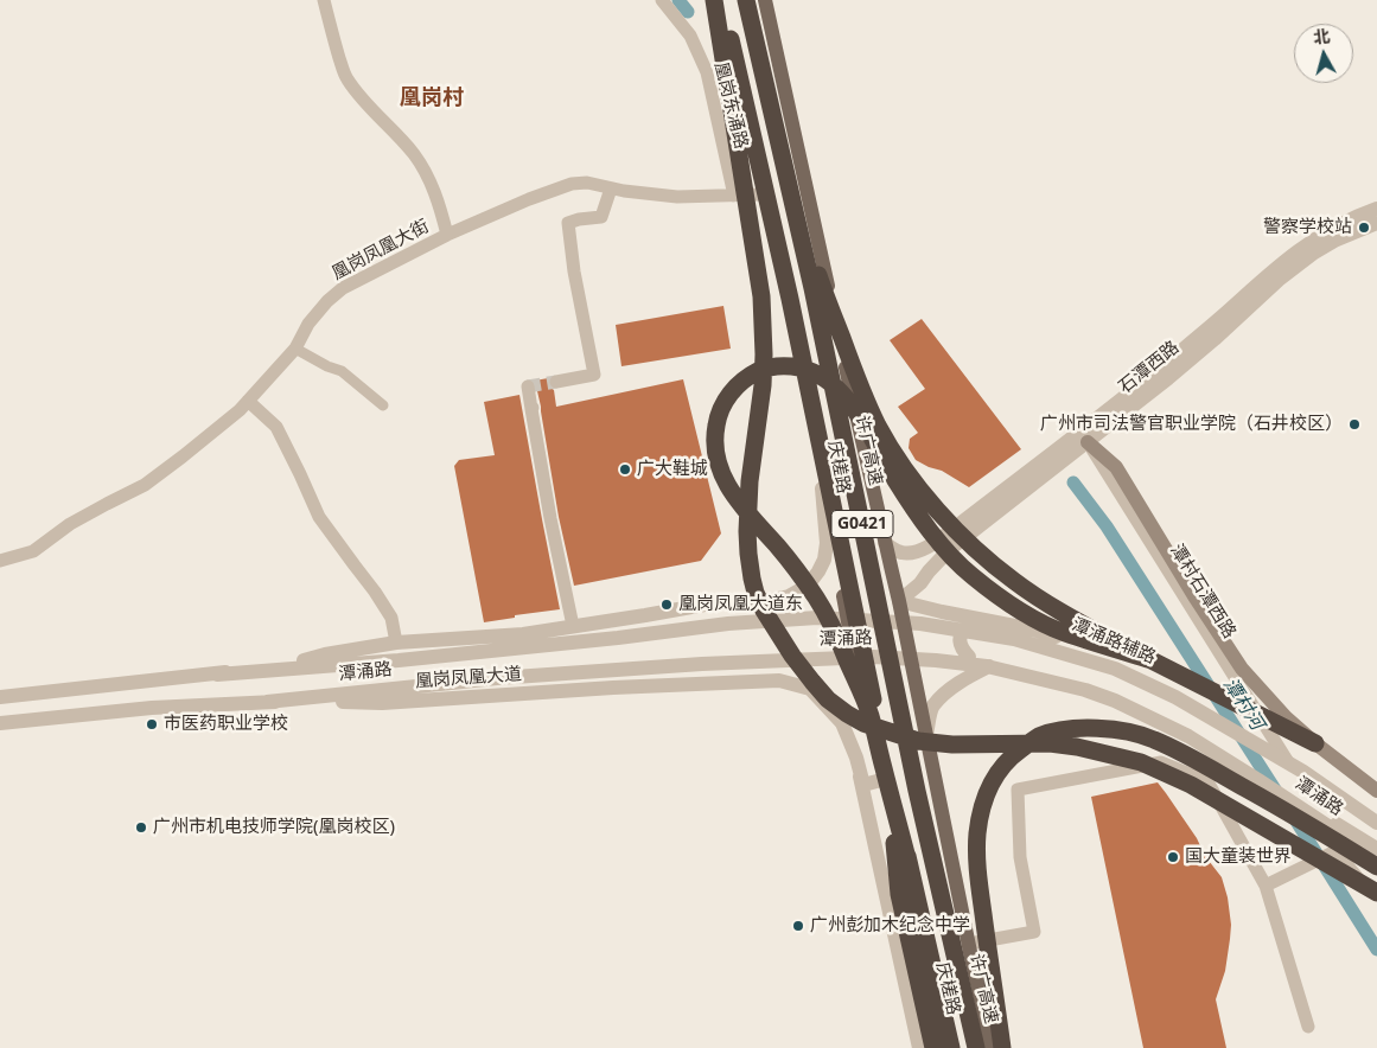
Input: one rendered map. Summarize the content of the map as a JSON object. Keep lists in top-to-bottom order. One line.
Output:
{"streets":{"highway":["许广高速","G0421"],"main road":["庆槎路"],"street":["凰岗东涌路","凰岗凤凰大街","石潭西路","潭村石潭西路","潭涌路","潭涌路辅路","凰岗凤凰大道"]},"crossings":[["凰岗东涌路","凰岗凤凰大街"],["凰岗凤凰大街","庆槎路"],["石潭西路","庆槎路"],["石潭西路","潭村石潭西路"],["石潭西路","潭涌路辅路"],["庆槎路","潭涌路辅路"],["庆槎路","凰岗凤凰大道"],["潭村石潭西路","潭涌路辅路"],["潭涌路","凰岗凤凰大道"]],"districts":["凰岗村"],"water":["潭村河"],"places":["警察学校站","广州市司法警官职业学院（石井校区）","广大鞋城","凰岗凤凰大道东","市医药职业学校","广州市机电技师学院(凰岗校区)","国大童装世界","广州彭加木纪念中学"],"north":"top"}
